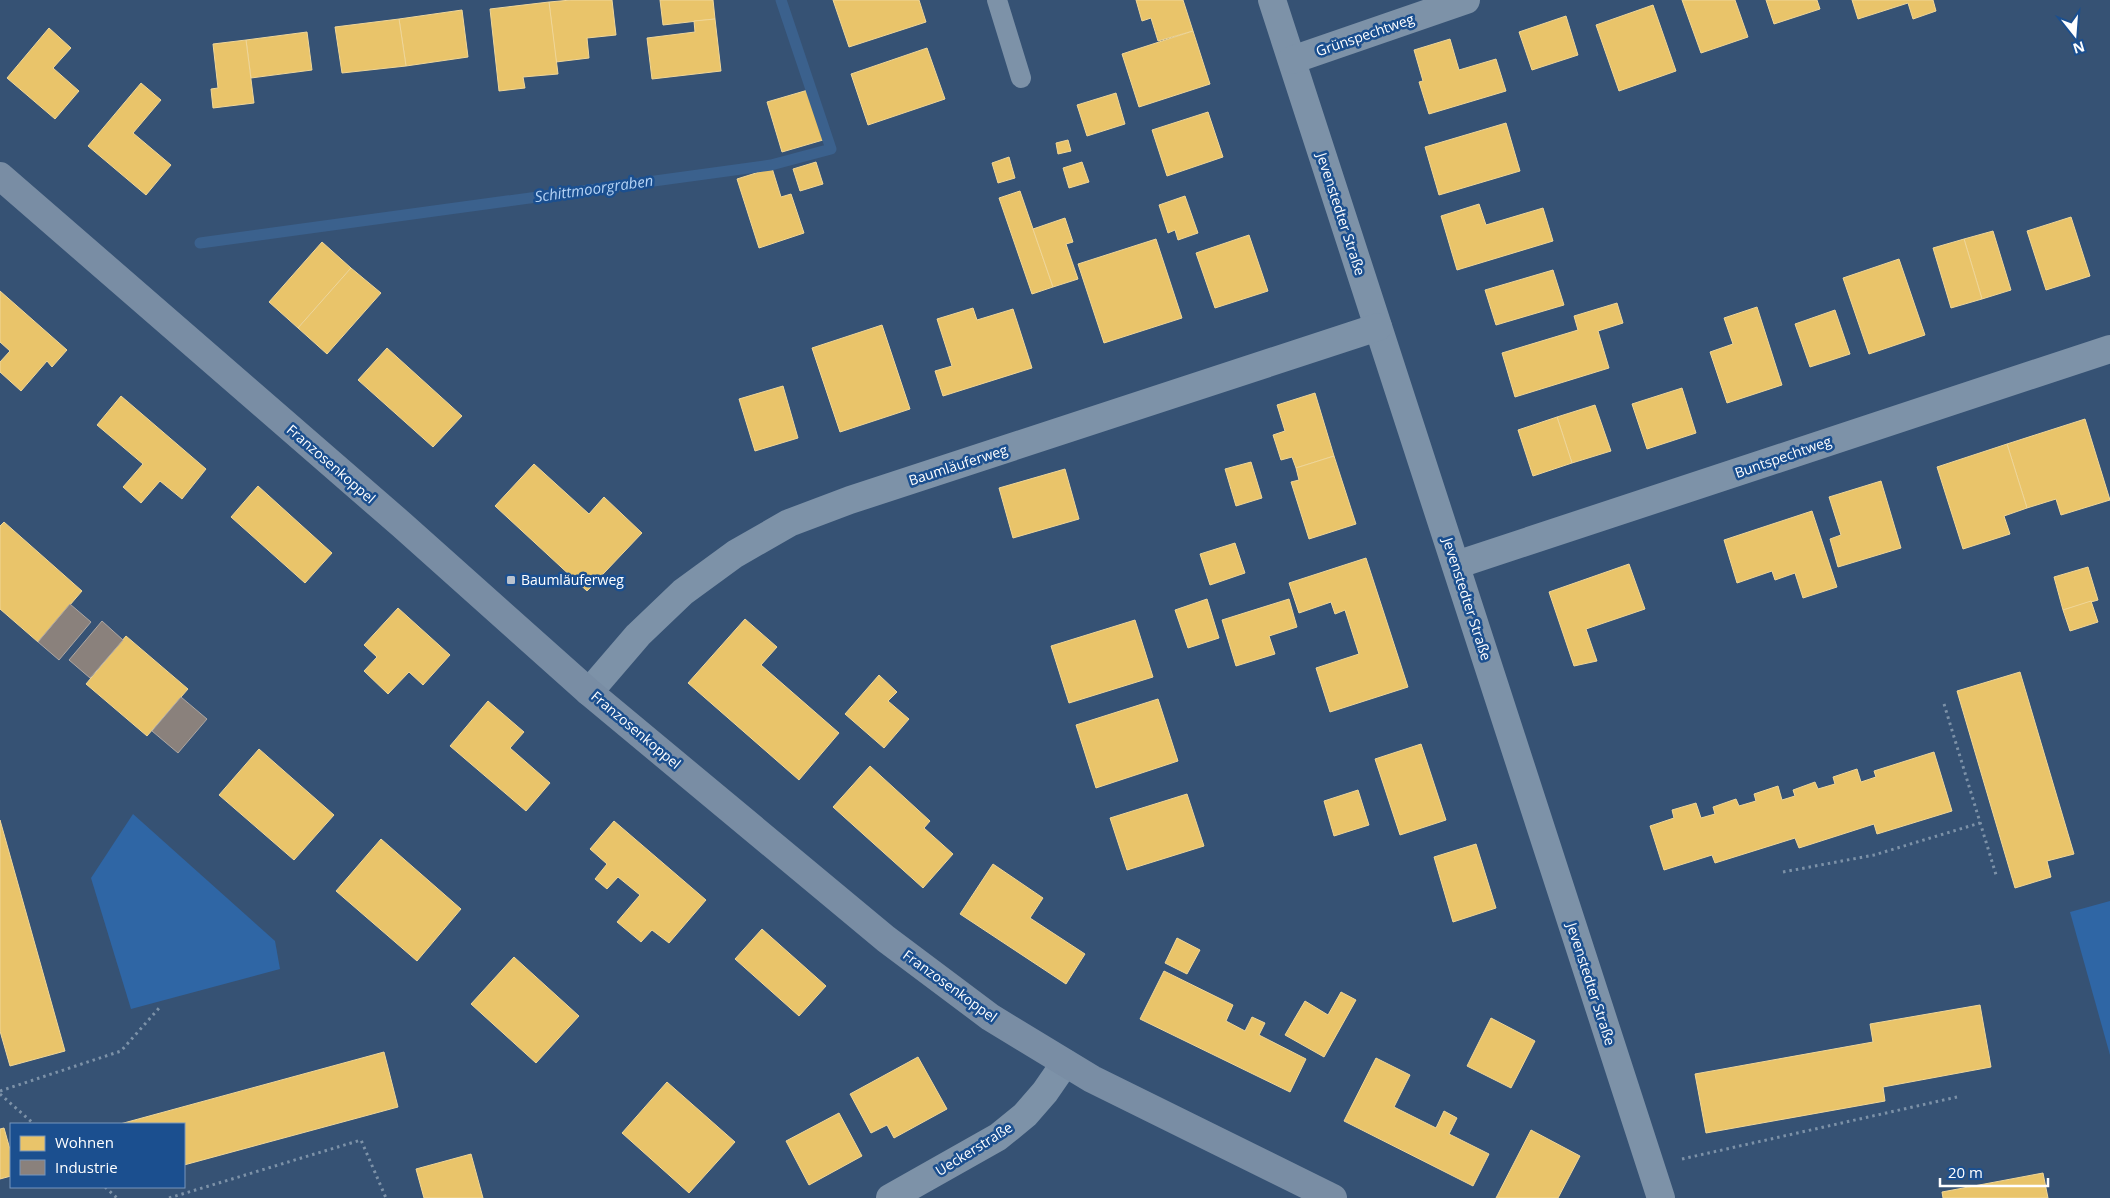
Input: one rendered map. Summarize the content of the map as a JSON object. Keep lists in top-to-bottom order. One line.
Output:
{"streets":{"street":["Grünspechtweg","Jevenstedter Straße","Buntspechtweg","Franzosenkoppel","Baumläuferweg","Ueckerstraße"]},"crossings":[["Grünspechtweg","Jevenstedter Straße"],["Jevenstedter Straße","Buntspechtweg"],["Jevenstedter Straße","Baumläuferweg"],["Franzosenkoppel","Baumläuferweg"],["Franzosenkoppel","Ueckerstraße"]],"water":["Schittmoorgraben"],"places":{"transit":["Baumläuferweg"]},"legend":["Wohnen","Industrie"],"scale_bar":"20 m","north":"bottom"}
